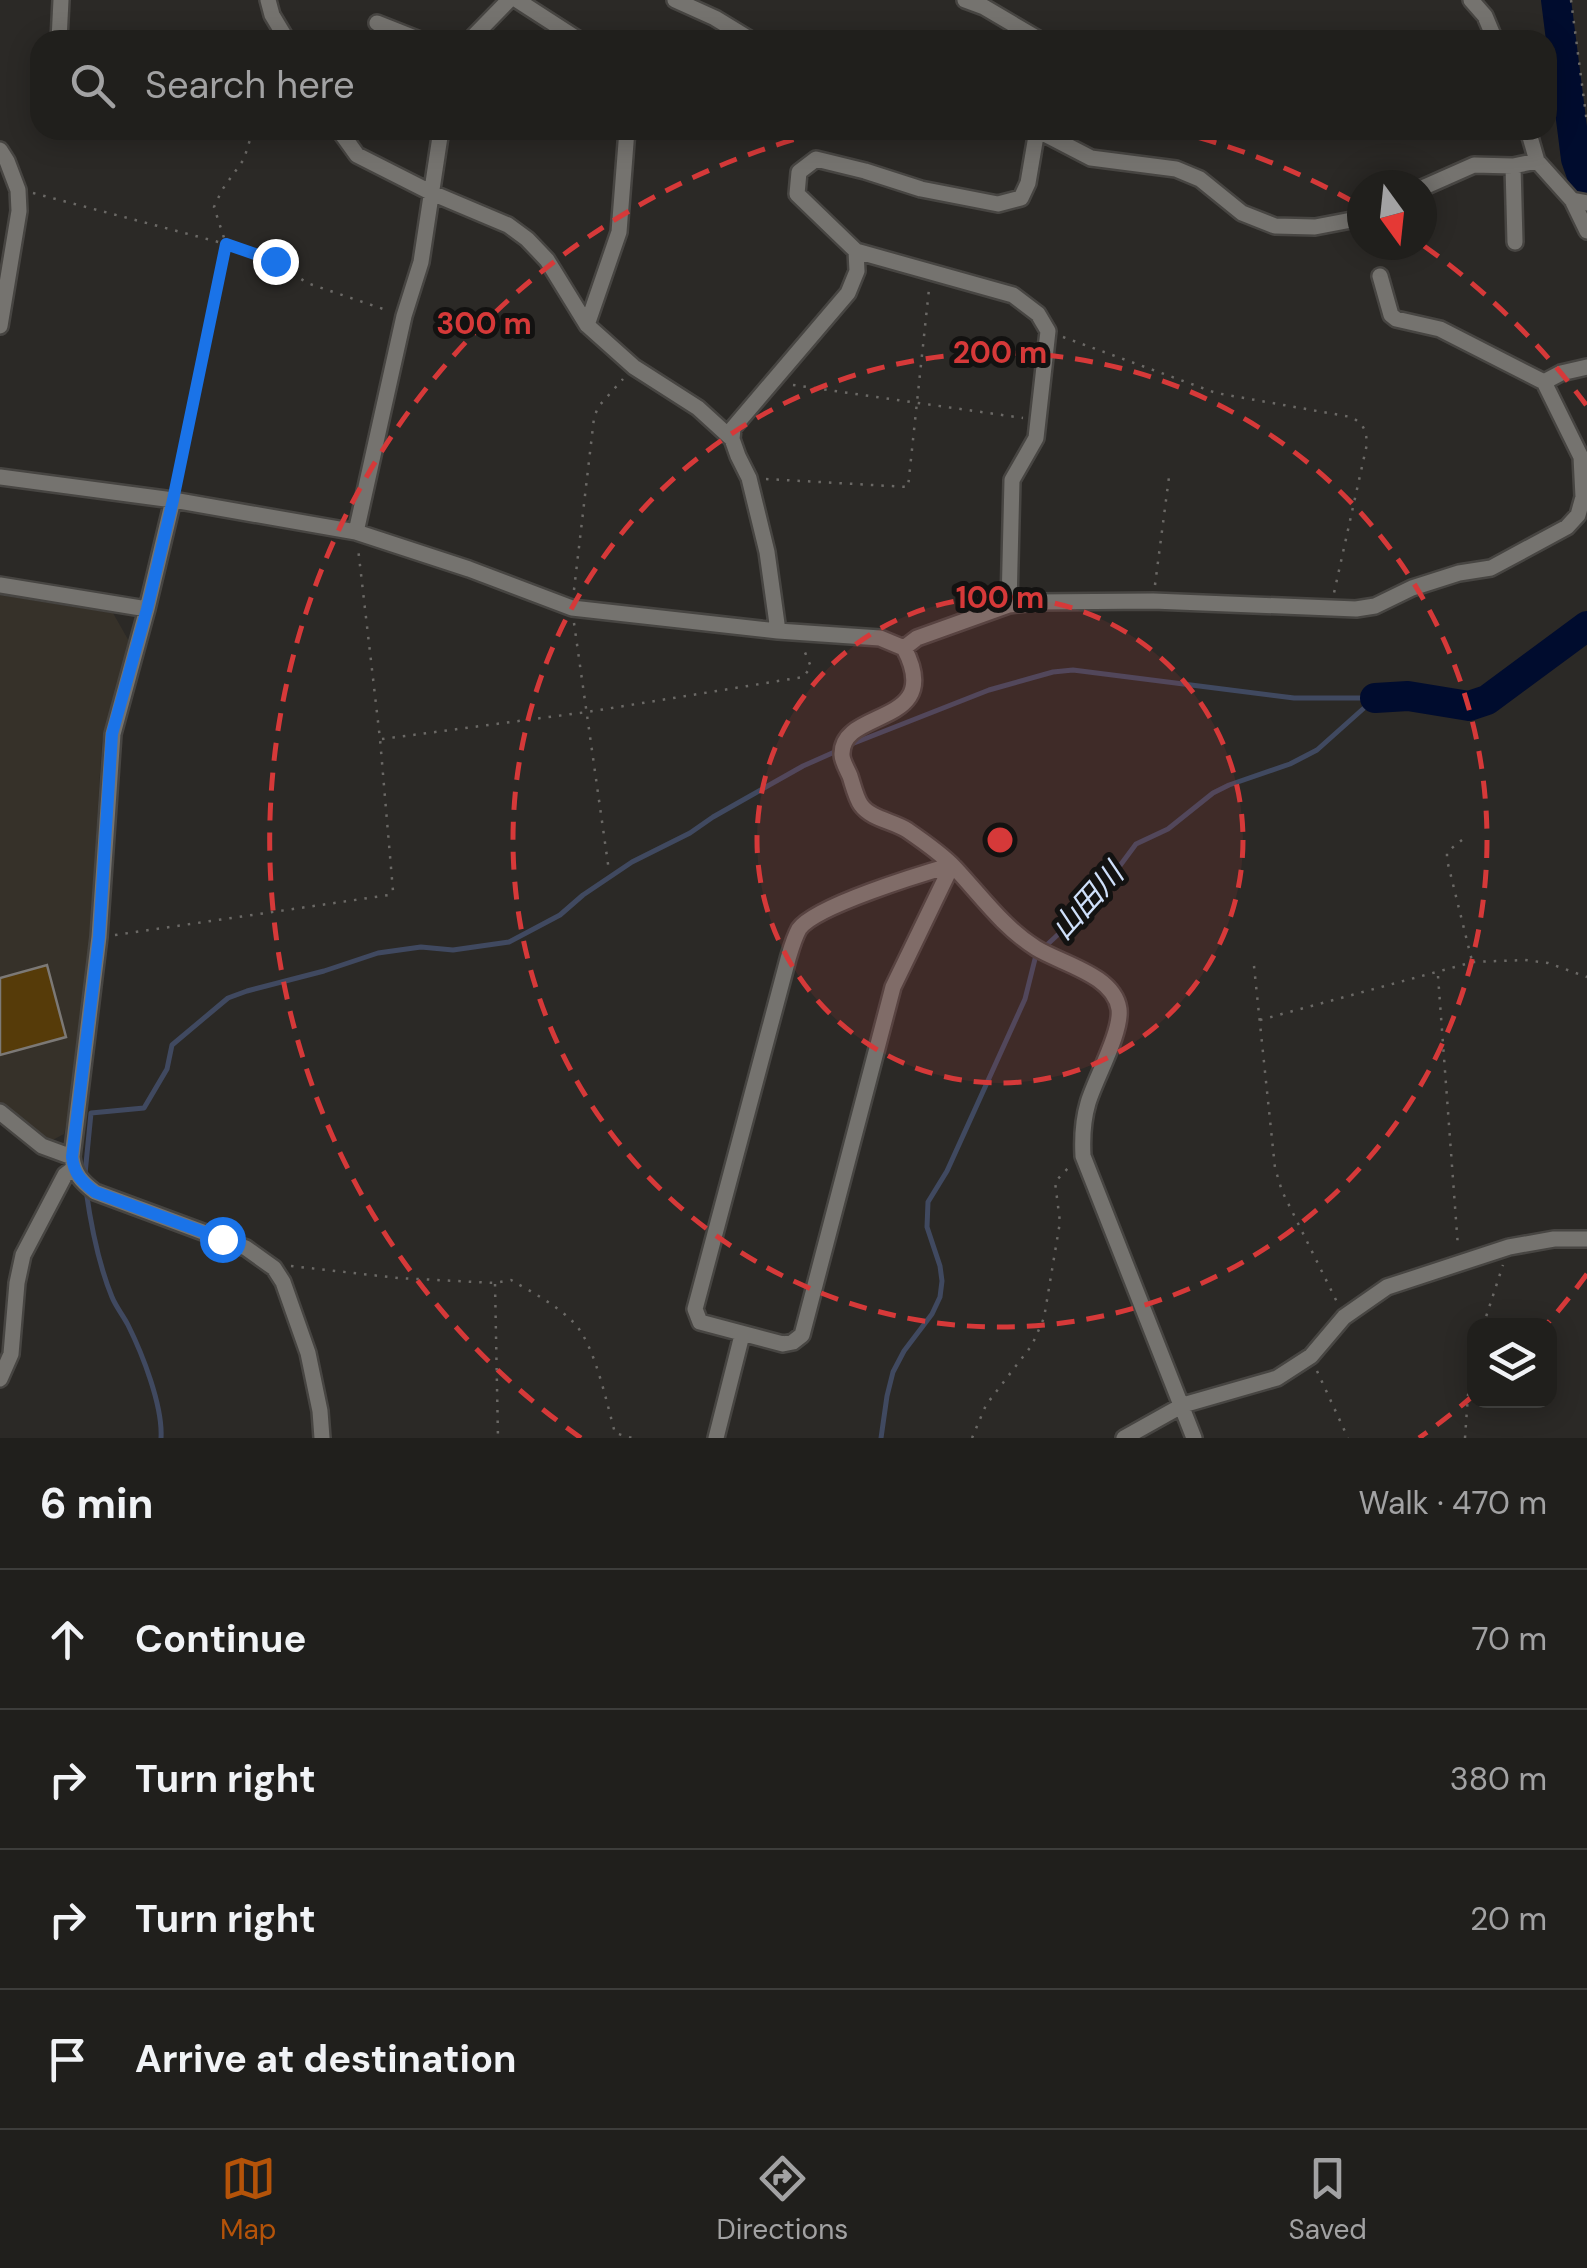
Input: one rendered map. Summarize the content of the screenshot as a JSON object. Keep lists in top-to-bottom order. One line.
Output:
{"water":["山田川"],"north":"bottom","page":{"search":"Search here","heading":["6 min","Walk · 470 m"],"list":[["Continue","70 m"],["Turn right","380 m"],["Turn right","20 m"],"Arrive at destination"],"nav":["Map","Directions","Saved"]},"rings":["300 m","200 m","100 m"]}
